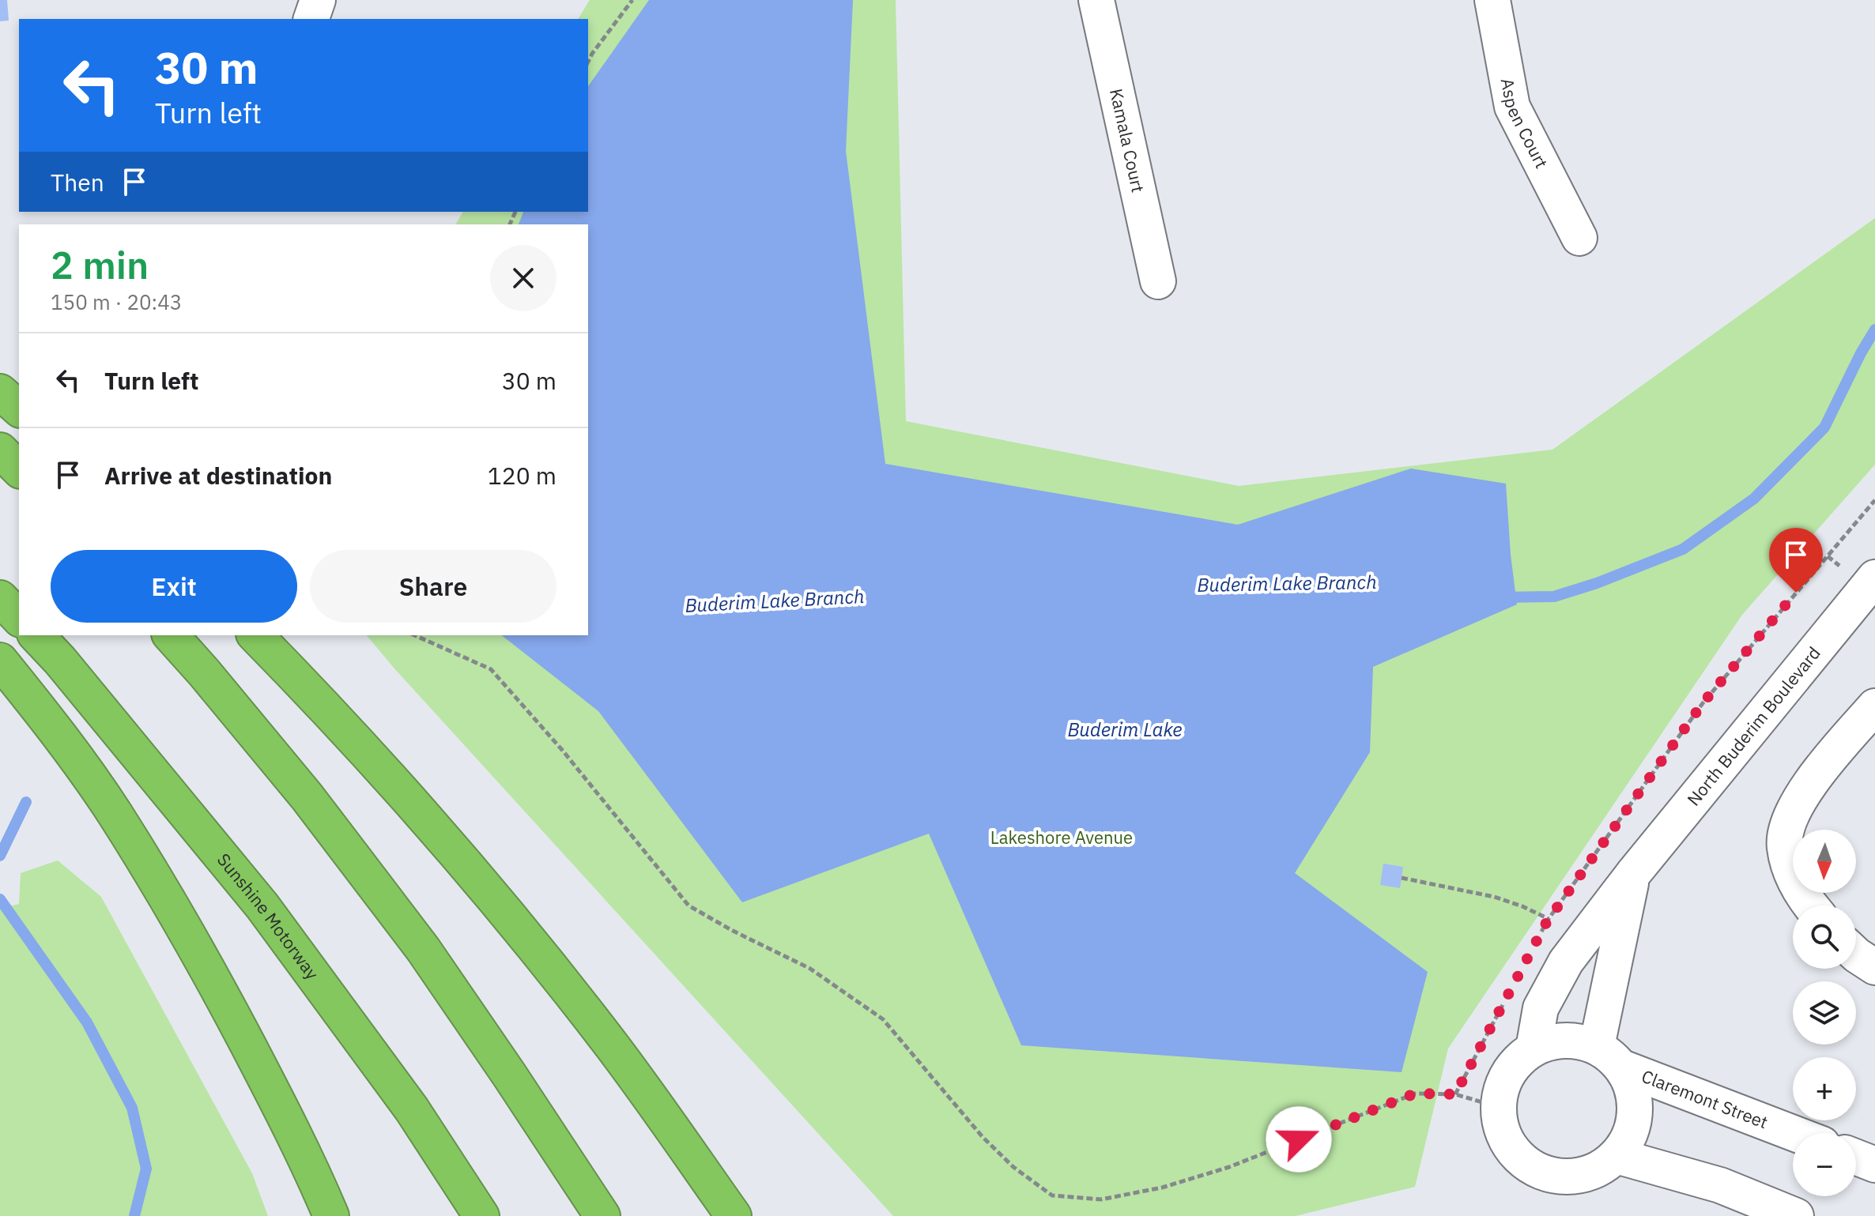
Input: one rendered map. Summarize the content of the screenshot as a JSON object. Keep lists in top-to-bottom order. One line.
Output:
{"streets":{"highway":["Sunshine Motorway"],"street":["Aspen Court","Kamala Court","North Buderim Boulevard","Claremont Street"]},"crossings":[["North Buderim Boulevard","Claremont Street"]],"water":["Buderim Lake Branch","Buderim Lake"],"parks":["Lakeshore Avenue"],"north":"bottom","page":{"turn":["30 m","Turn left"],"then":"Then","heading":["2 min","150 m · 20:43"],"list":[{"name":"Turn left","value":"30 m"},{"name":"Arrive at destination","value":"120 m"}],"buttons":["Exit","Share"],"map_buttons":["+","−"]}}
